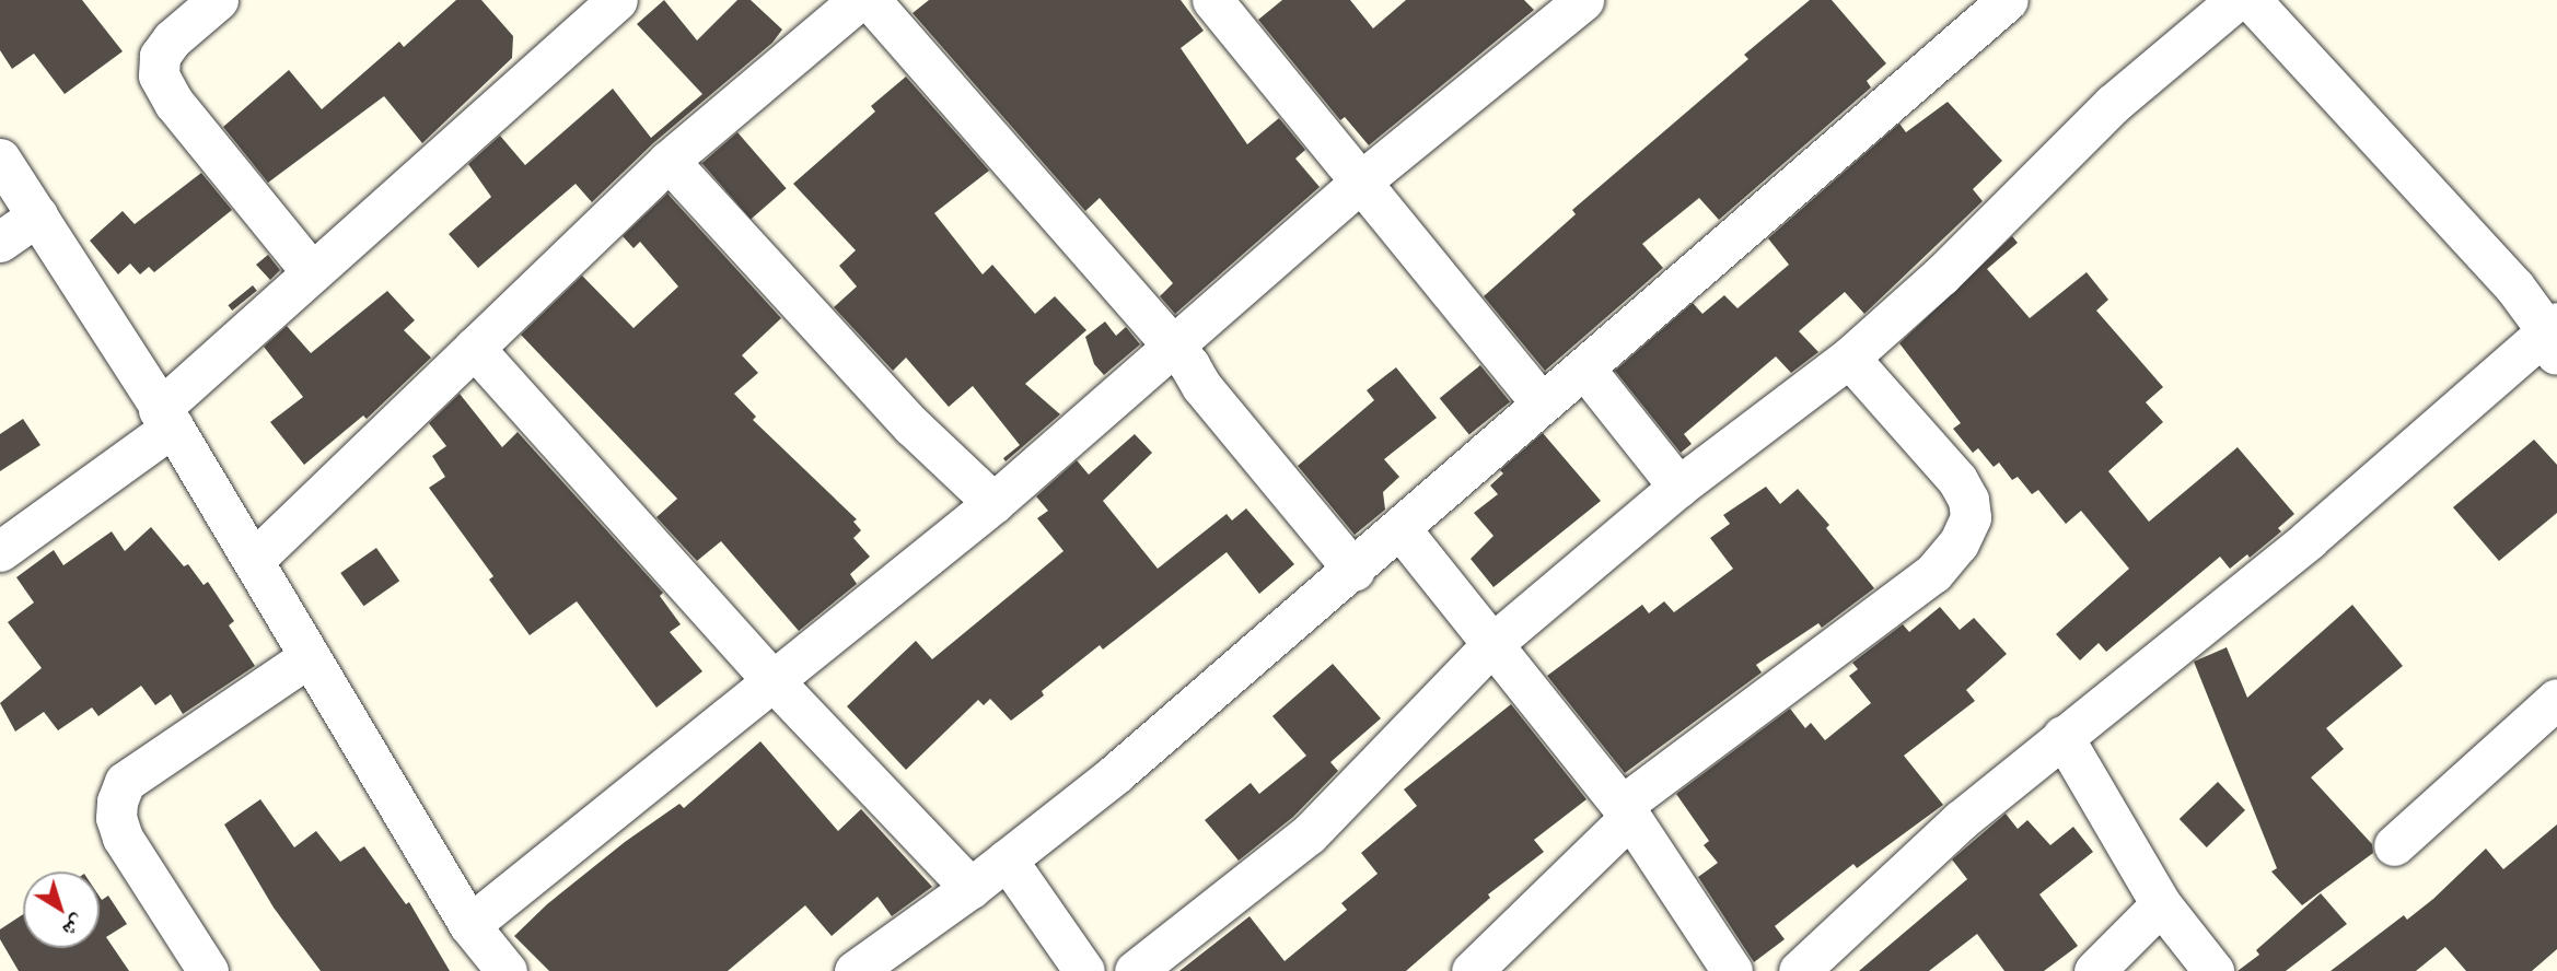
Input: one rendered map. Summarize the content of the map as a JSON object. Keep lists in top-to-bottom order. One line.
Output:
{"north":"bottom right"}
